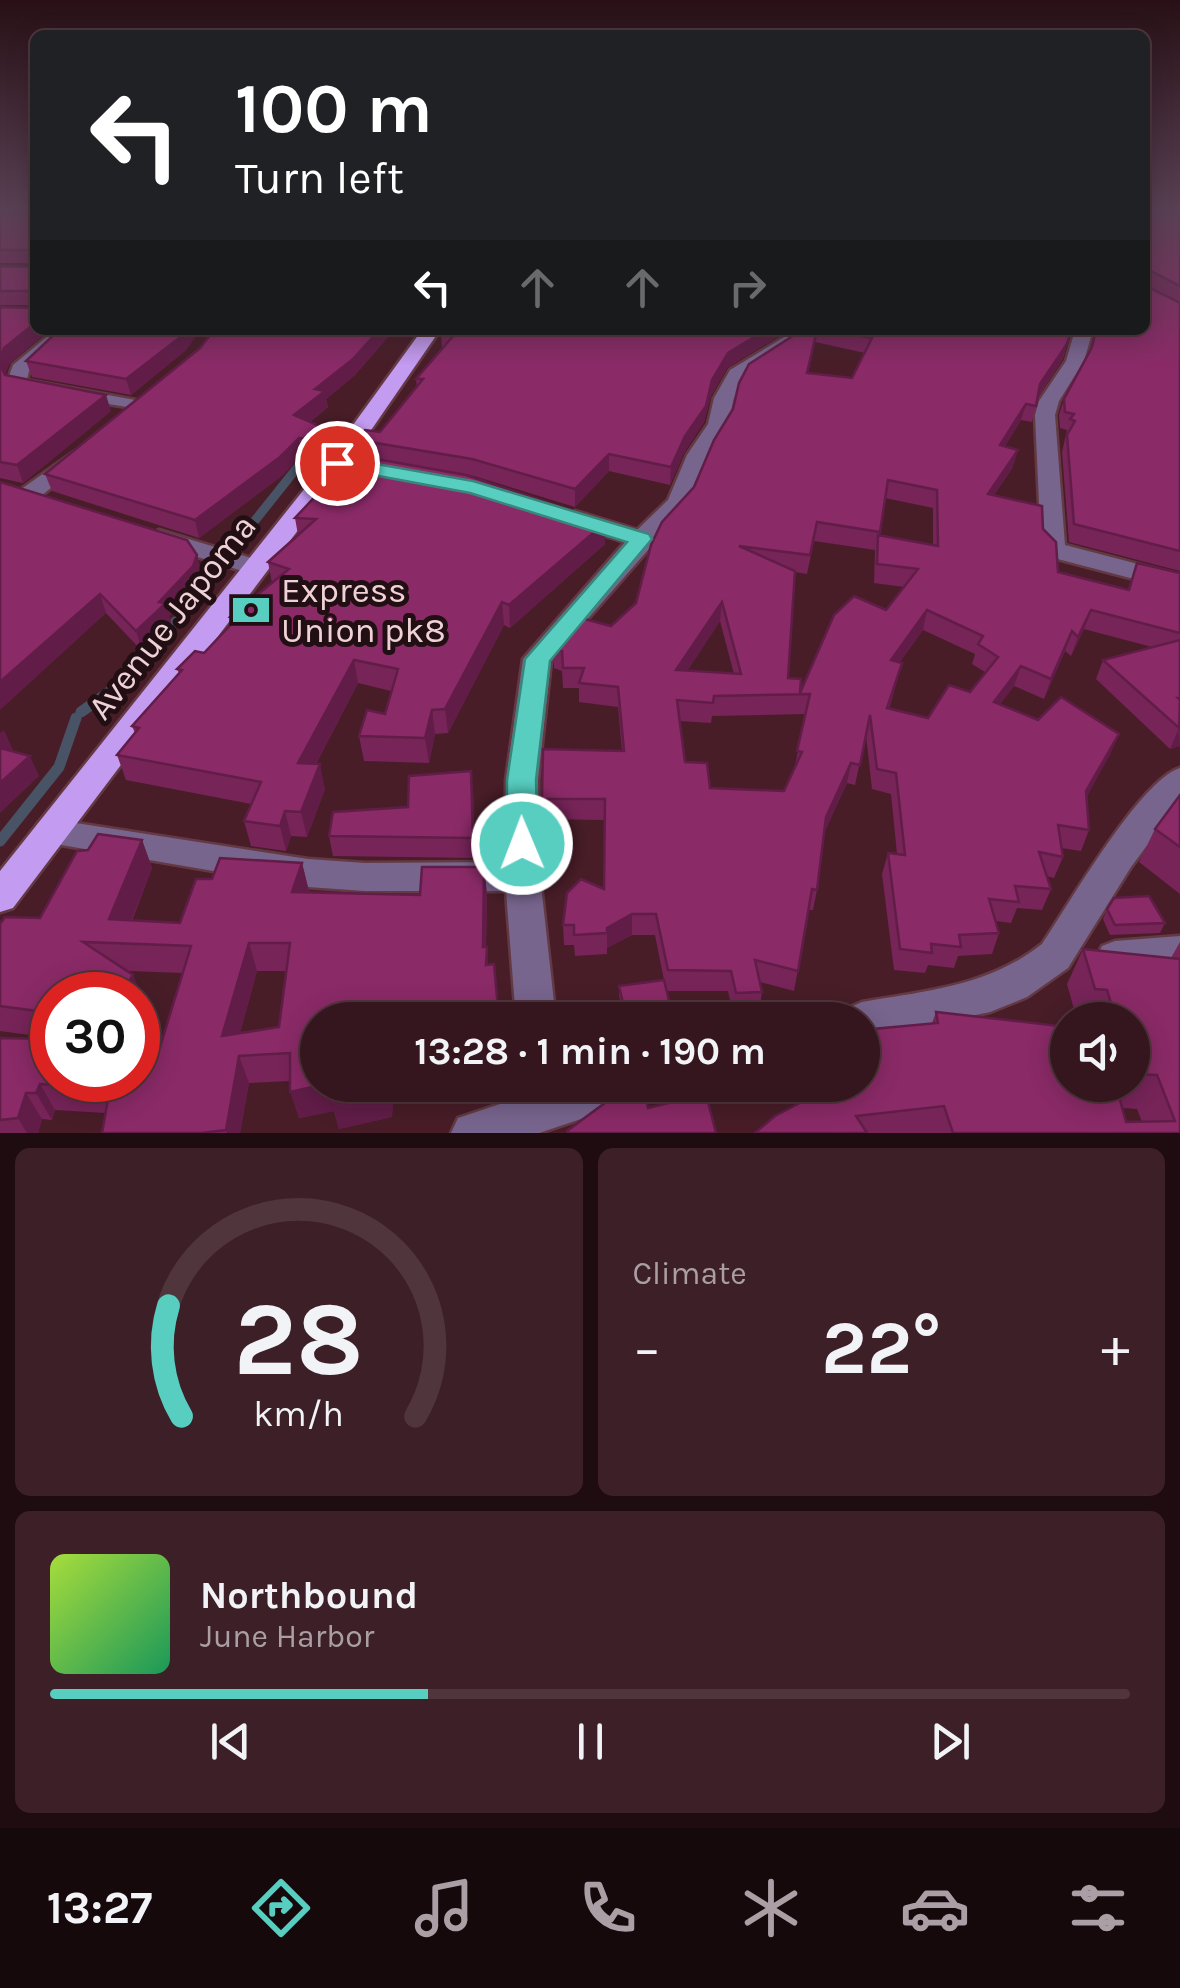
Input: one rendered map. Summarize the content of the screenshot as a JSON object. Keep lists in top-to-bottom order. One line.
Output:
{"streets":{"main road":["Avenue Japoma"]},"places":{"bank":["Express Union pk8"]},"page":{"turn":["100 m","Turn left"],"limit":"30","trip":"13:28 · 1 min · 190 m","tile":"Climate","heat":["−","22°","+"],"song":["Northbound","June Harbor"],"tabs":"13:27","gauge":["28","km/h"]}}
